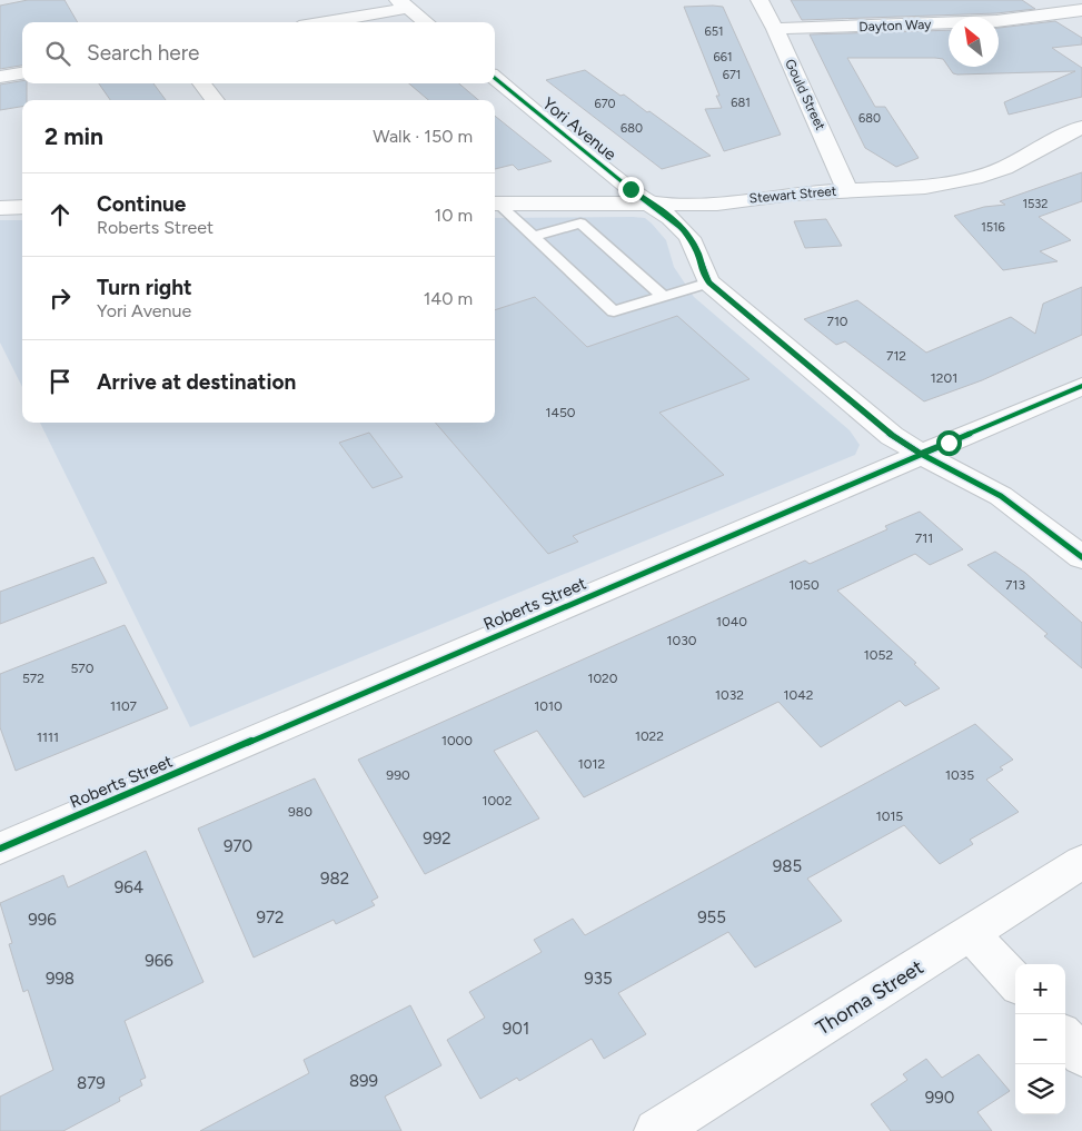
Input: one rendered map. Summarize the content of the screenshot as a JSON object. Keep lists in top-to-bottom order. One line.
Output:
{"streets":{"street":["Dayton Way","Gould Street","Yori Avenue","Stewart Street","Roberts Street","Thoma Street"]},"crossings":[["Dayton Way","Gould Street"],["Gould Street","Stewart Street"],["Yori Avenue","Stewart Street"],["Yori Avenue","Roberts Street"]],"house_numbers":["651","661","671","681","670","680","680","1532","1516","710","712","1201","1450","711","1050","713","1040","1030","1052","570","572","1020","1032","1042","1107","1010","1022","1111","1000","1012","990","1035","1002","980","1015","992","970","985","982","964","972","955","996","966","998","935","901","899","879","990"],"north":"top left","page":{"search":"Search here","heading":["2 min","Walk · 150 m"],"list":[["Continue","Roberts Street","10 m"],["Turn right","Yori Avenue","140 m"],"Arrive at destination"],"map_buttons":["+","−"]}}
